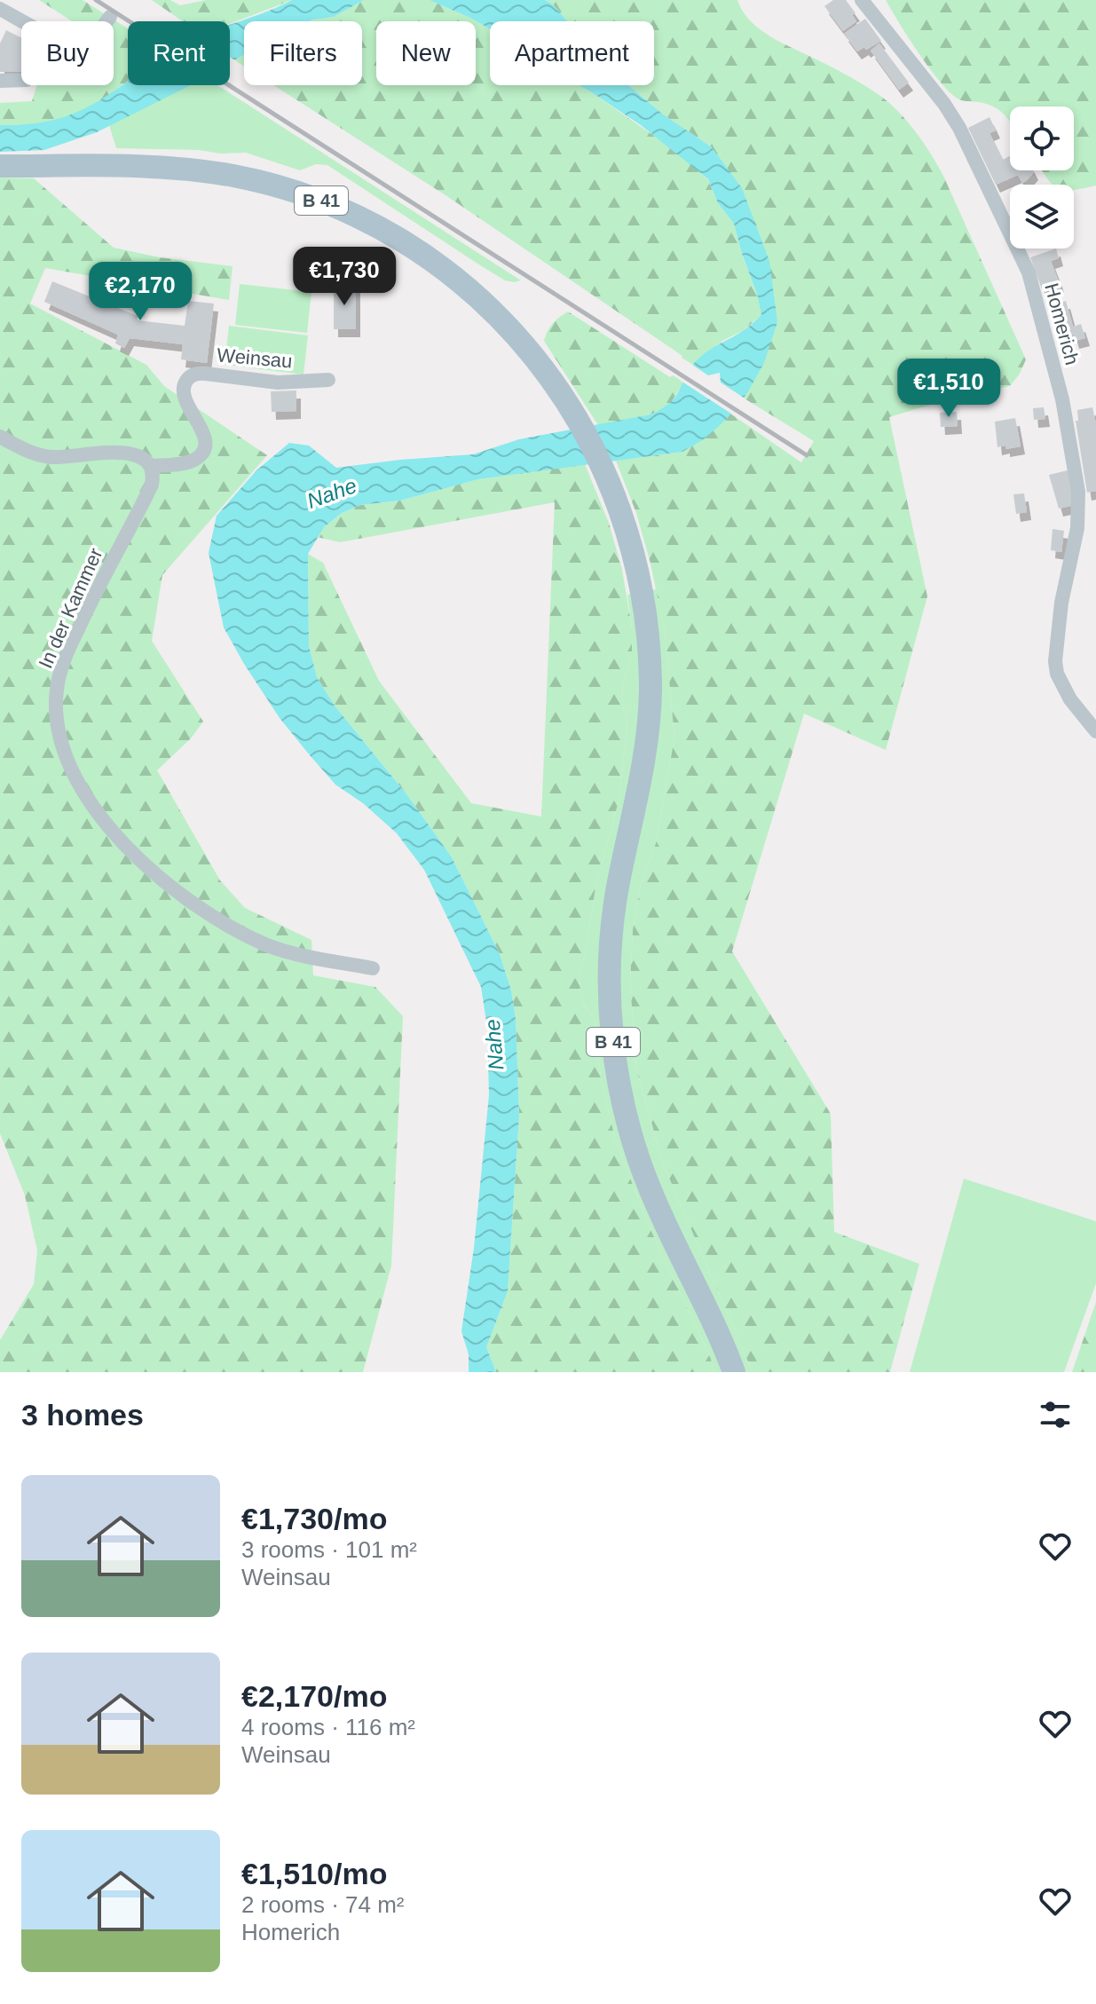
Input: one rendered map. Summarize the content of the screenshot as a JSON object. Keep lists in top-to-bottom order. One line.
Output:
{"streets":{"main road":["B 41"],"street":["Homerich","Weinsau","In der Kammer"]},"crossings":[["Weinsau","In der Kammer"]],"water":["Nahe"],"page":{"chip":["Buy","Rent","Filters","New","Apartment"],"price":["€1,730","€2,170","€1,510"],"heading":"3 homes","list":[{"name":"€1,730/mo","note":"3 rooms · 101 m² · Weinsau"},{"name":"€2,170/mo","note":"4 rooms · 116 m² · Weinsau"},{"name":"€1,510/mo","note":"2 rooms · 74 m² · Homerich"}]}}
